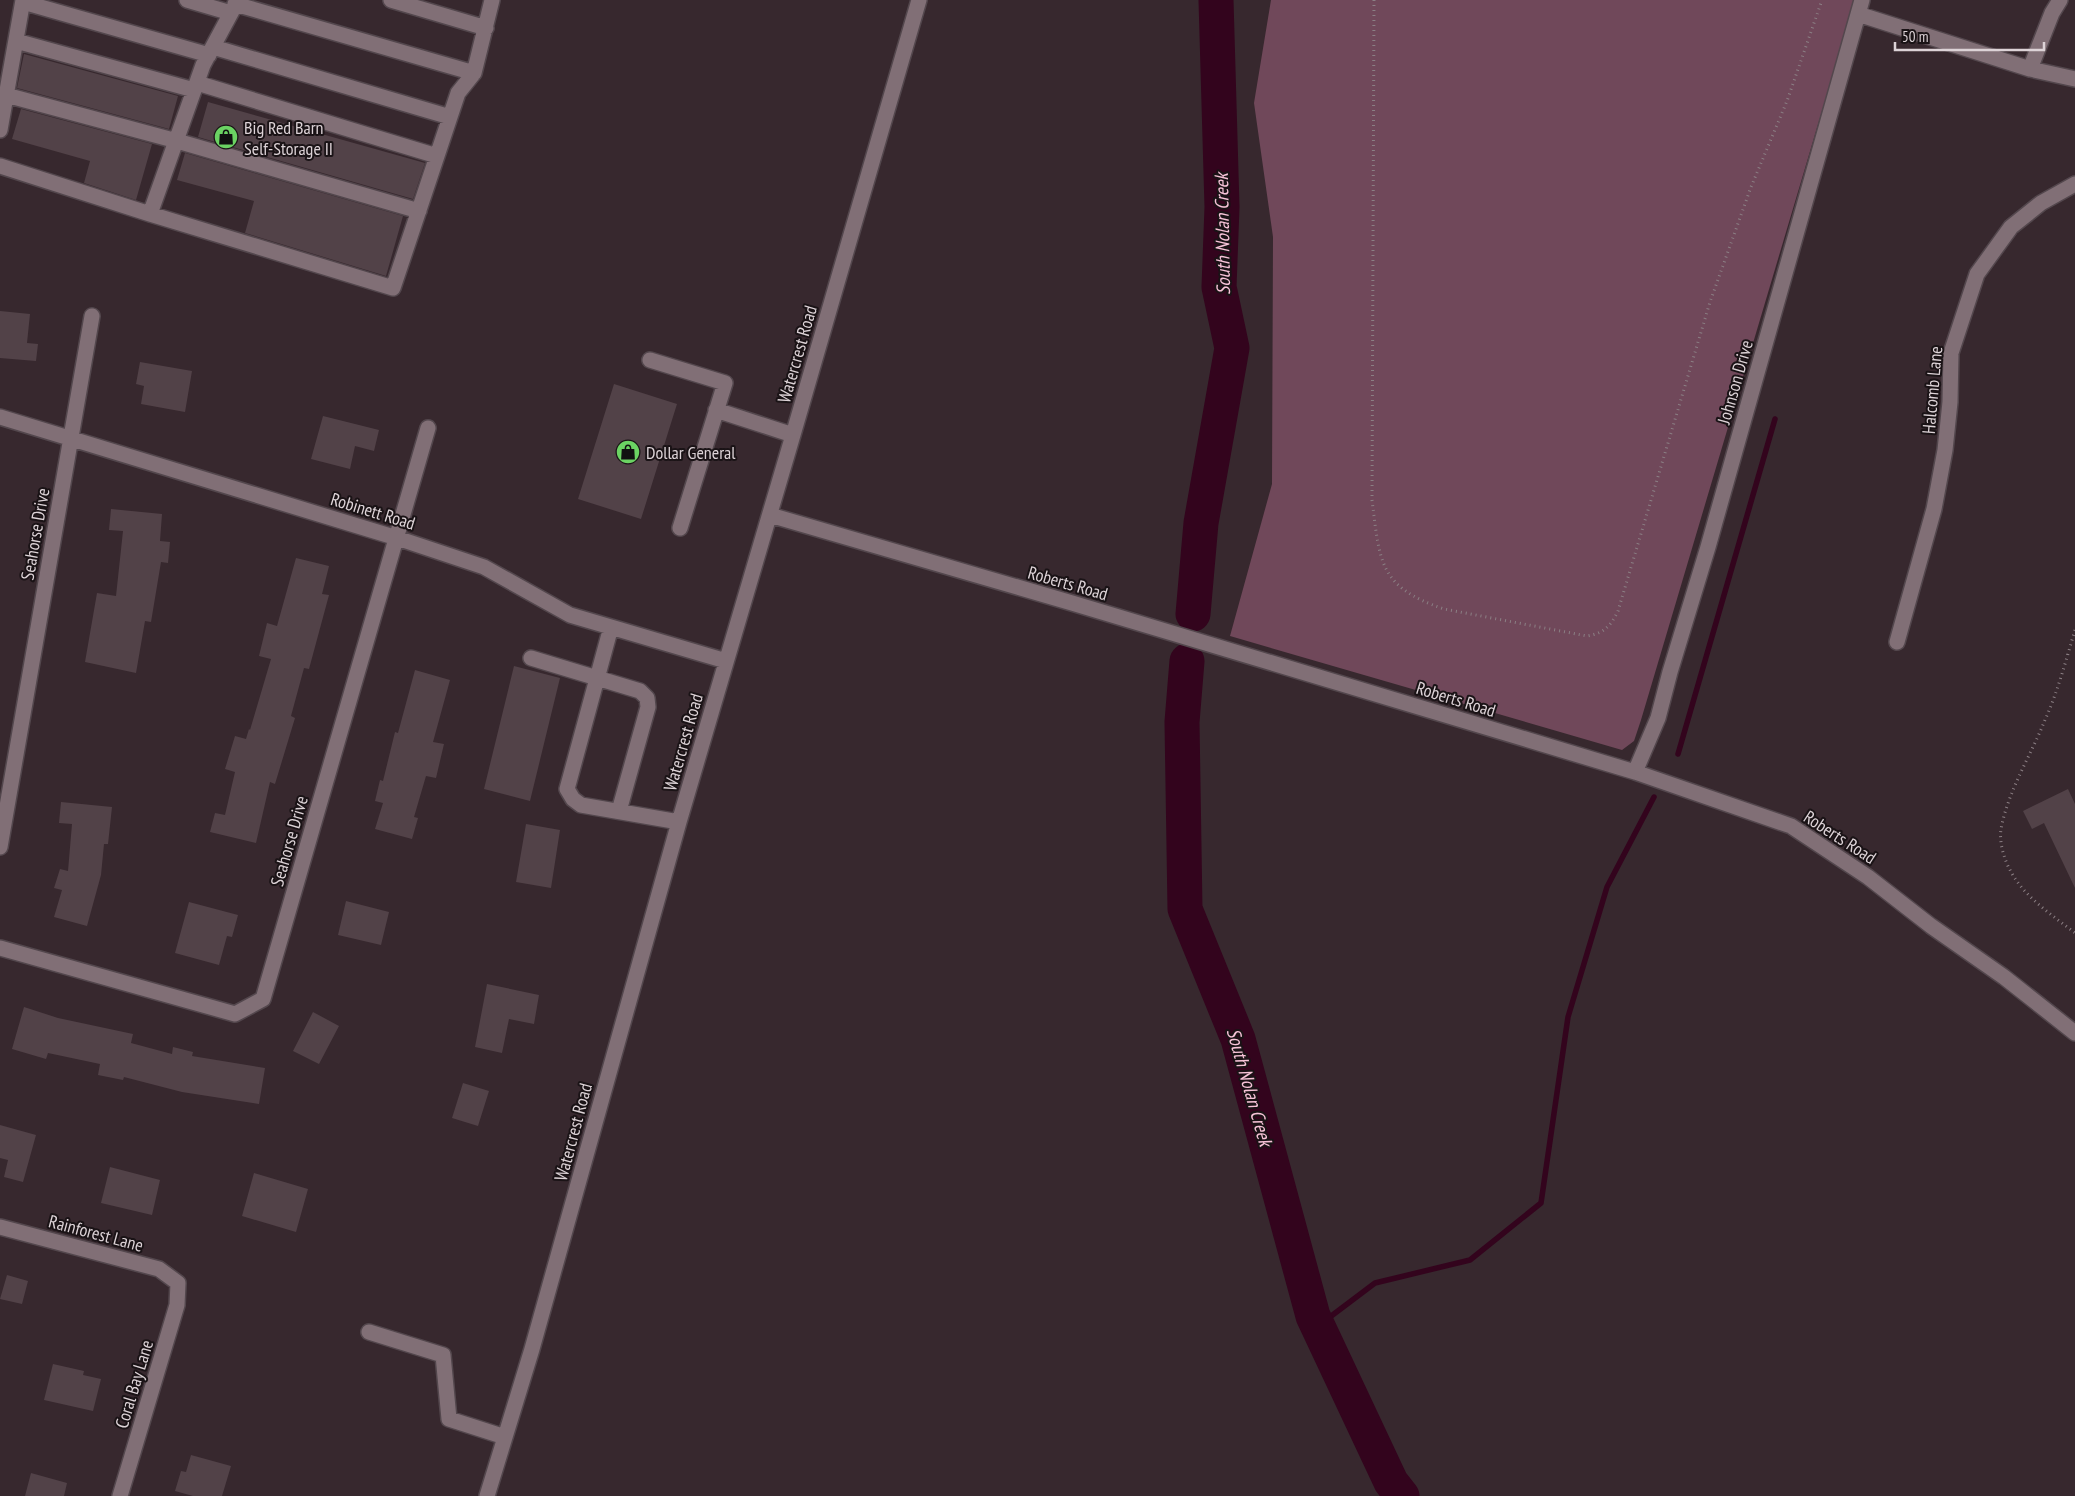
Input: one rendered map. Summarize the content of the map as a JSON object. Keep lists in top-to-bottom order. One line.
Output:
{"streets":{"street":["Watercrest Road","Johnson Drive","Halcomb Lane","Robinett Road","Seahorse Drive","Roberts Road","Rainforest Lane","Coral Bay Lane"]},"crossings":[["Watercrest Road","Robinett Road"],["Watercrest Road","Roberts Road"],["Johnson Drive","Roberts Road"],["Robinett Road","Seahorse Drive"],["Rainforest Lane","Coral Bay Lane"]],"water":["South Nolan Creek"],"places":{"shop":["Big Red Barn Self-Storage II","Dollar General"]},"scale_bar":"50 m"}
